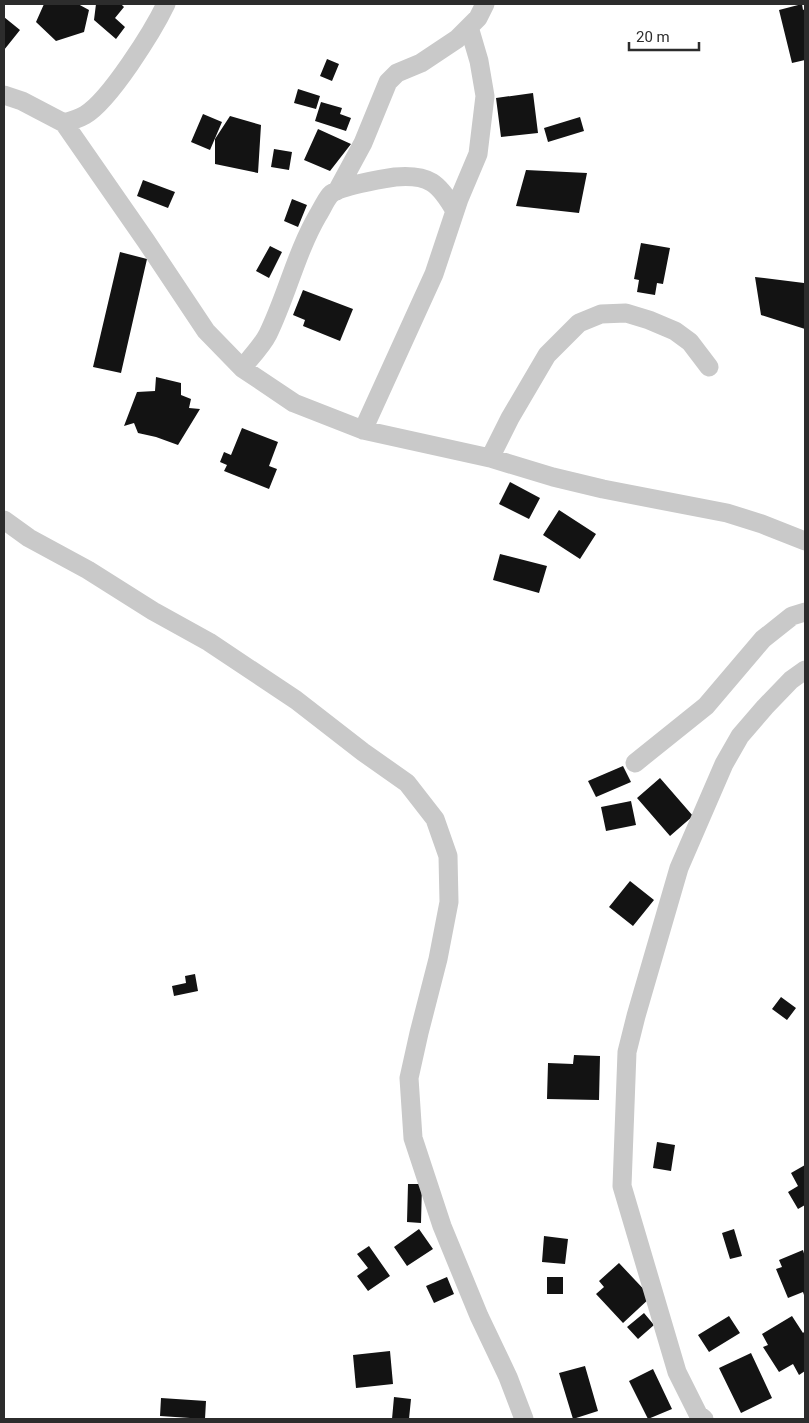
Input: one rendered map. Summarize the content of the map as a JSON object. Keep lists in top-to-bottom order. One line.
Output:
{"scale_bar":"20 m"}
